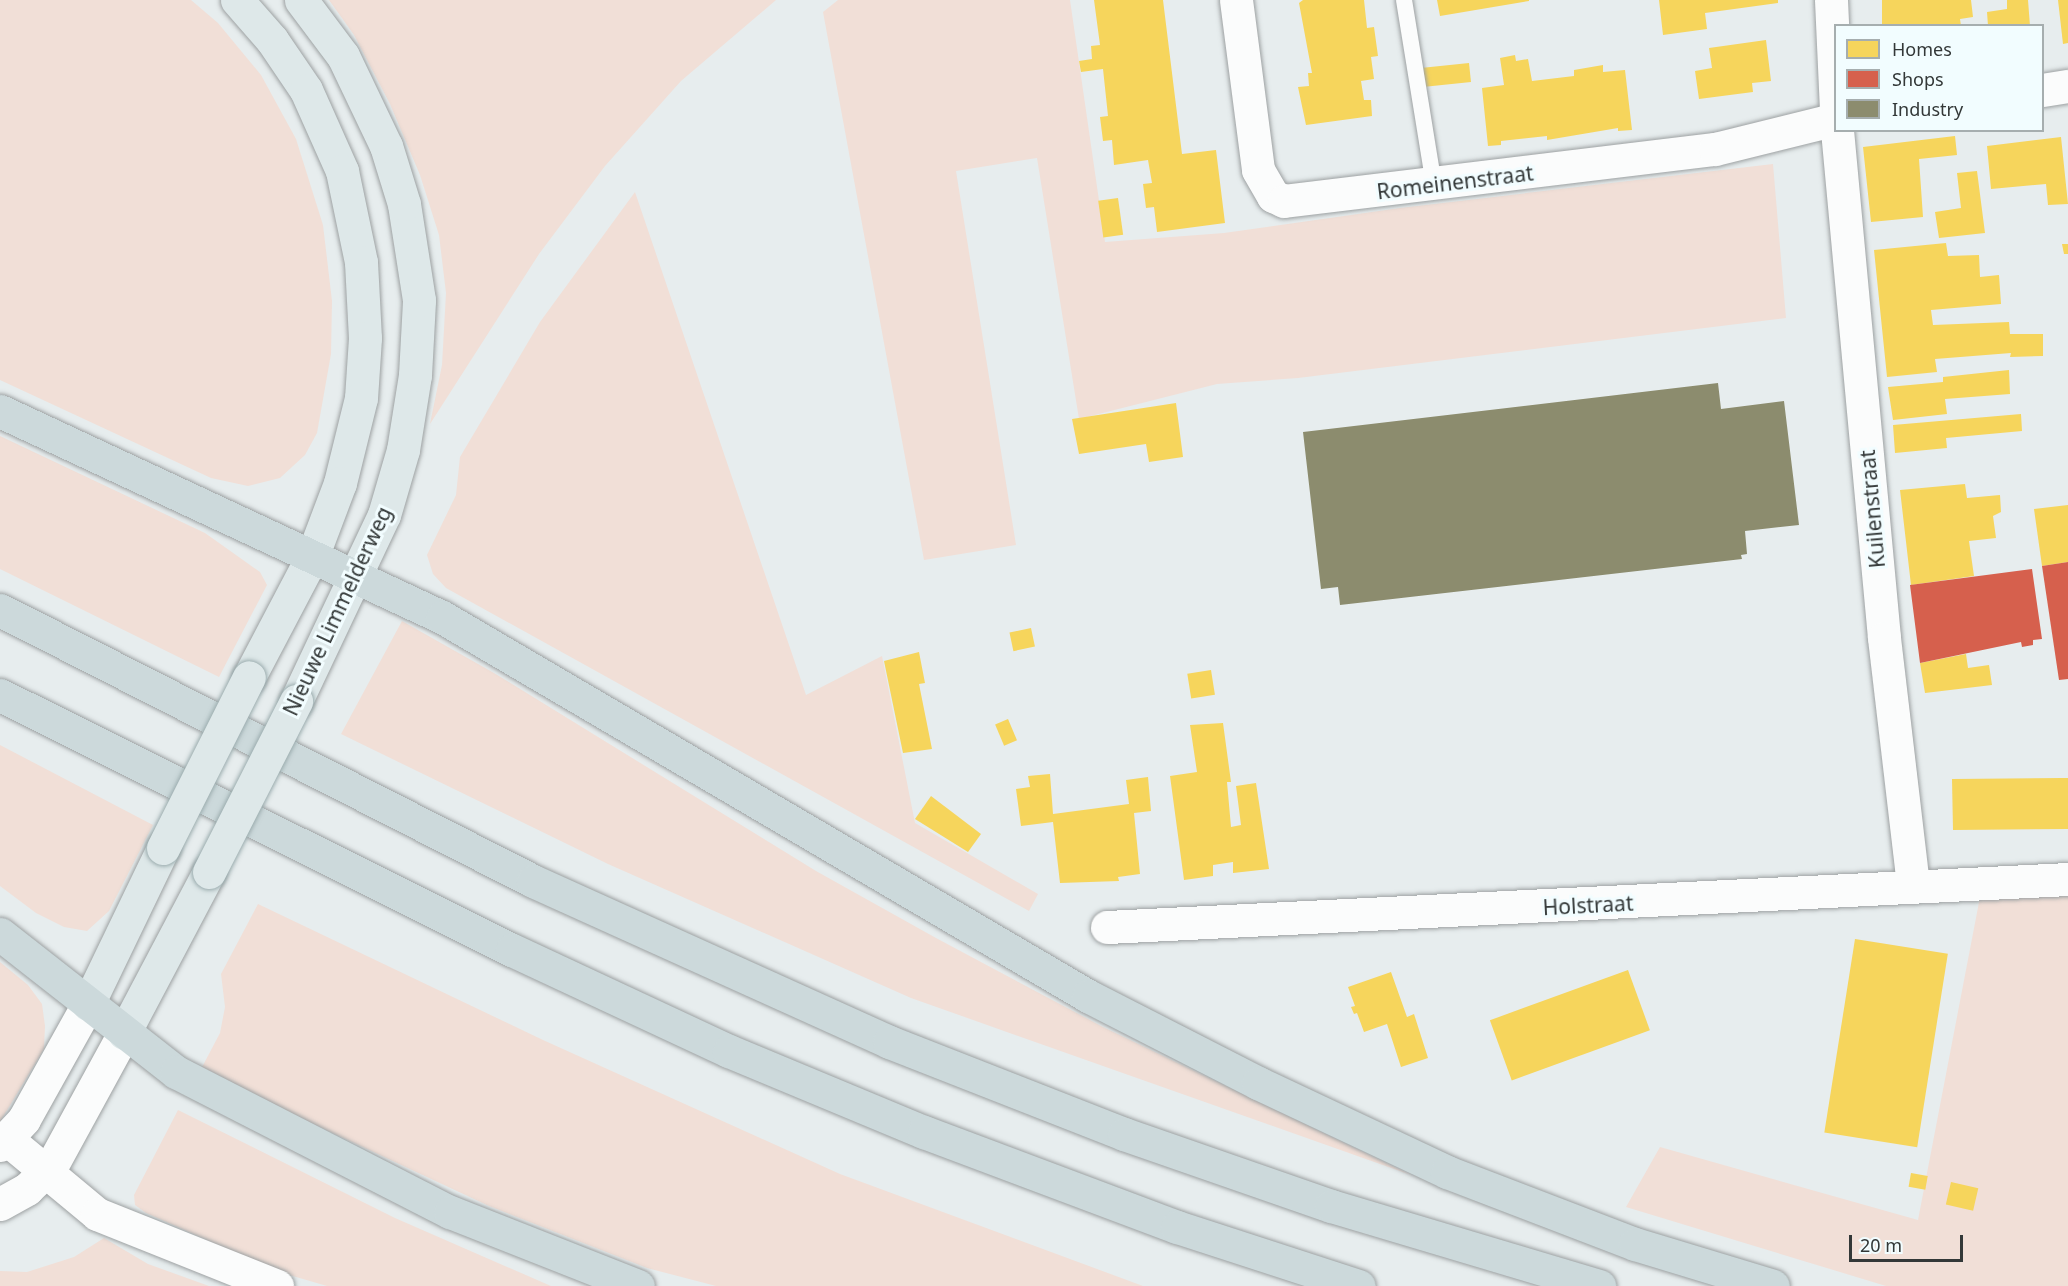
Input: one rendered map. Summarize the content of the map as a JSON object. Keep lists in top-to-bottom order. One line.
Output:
{"streets":{"main road":["Nieuwe Limmelderweg"],"street":["Romeinenstraat","Kuilenstraat","Holstraat"]},"crossings":[["Kuilenstraat","Holstraat"]],"legend":["Homes","Shops","Industry"],"scale_bar":"20 m"}
